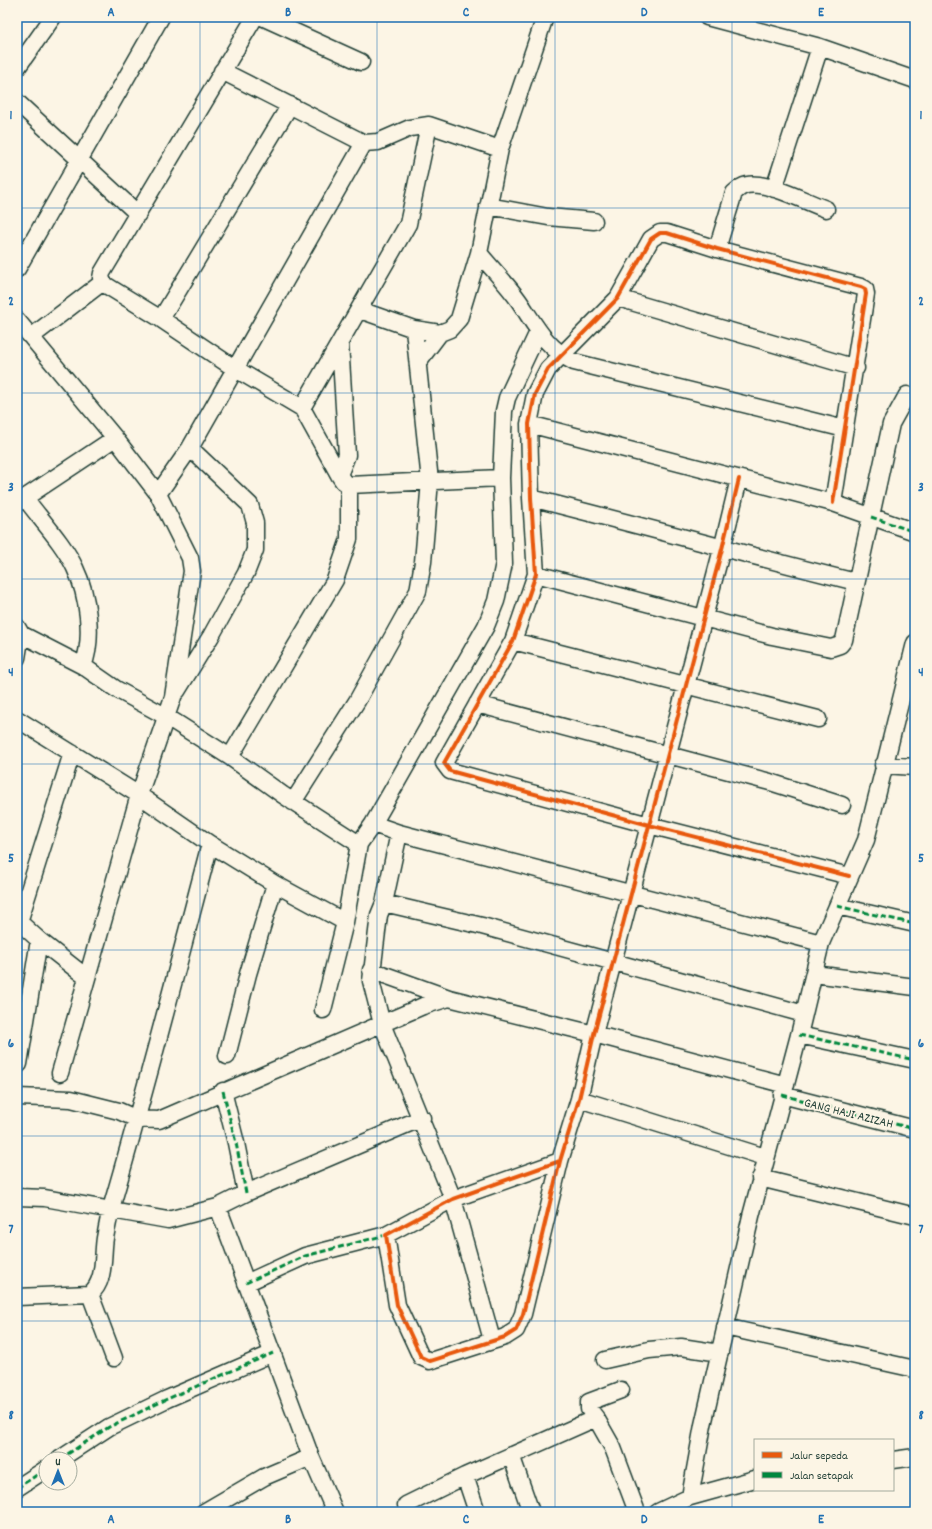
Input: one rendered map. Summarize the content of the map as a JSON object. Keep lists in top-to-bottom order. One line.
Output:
{"streets":{"street":["GANG HAJI AZIZAH"]},"legend":["Jalur sepeda","Jalan setapak"],"north":"top","grid":{"columns":["A","B","C","D","E"],"rows":["1","2","3","4","5","6","7","8"]}}
